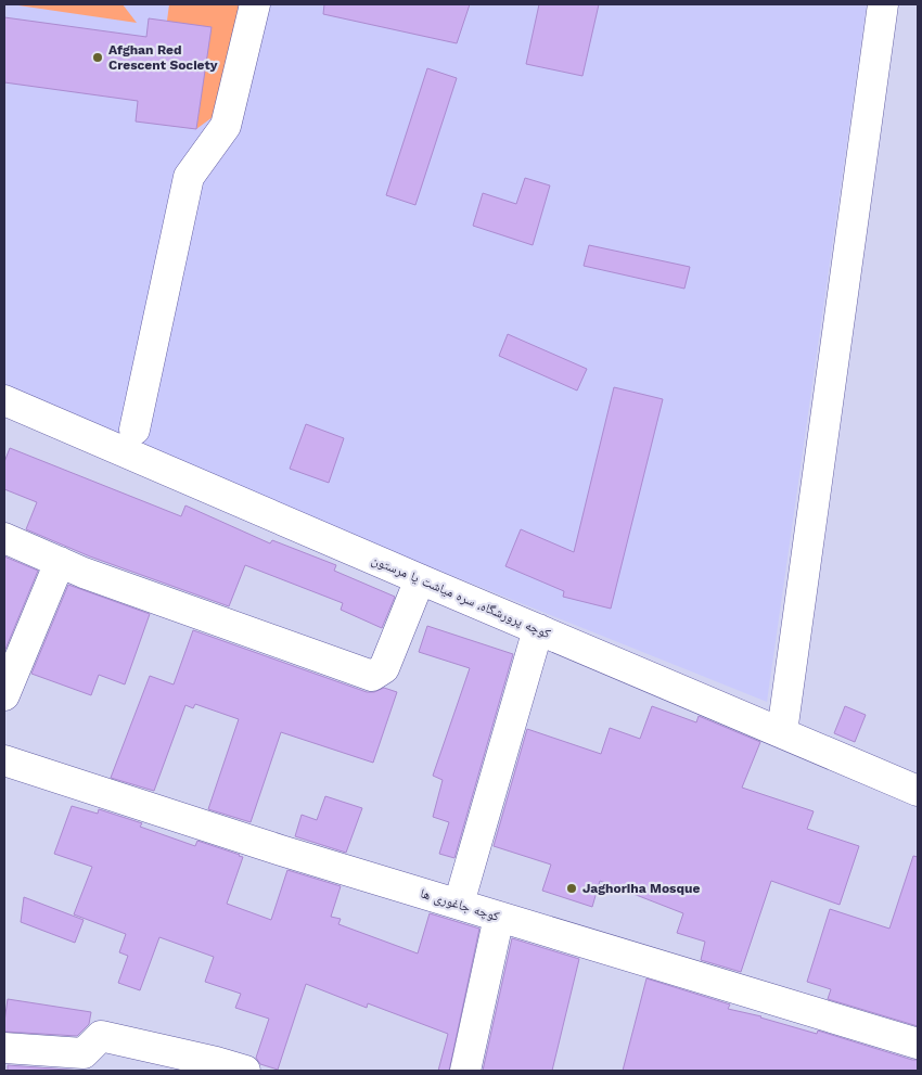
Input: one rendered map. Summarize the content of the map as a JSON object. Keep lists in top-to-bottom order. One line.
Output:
{"streets":{"street":["کوچه پرورشگاه، سره میاشت یا مرستون","کوچه جاغوری ها"]},"places":["Afghan Red Crescent Society","Jaghoriha Mosque"]}
